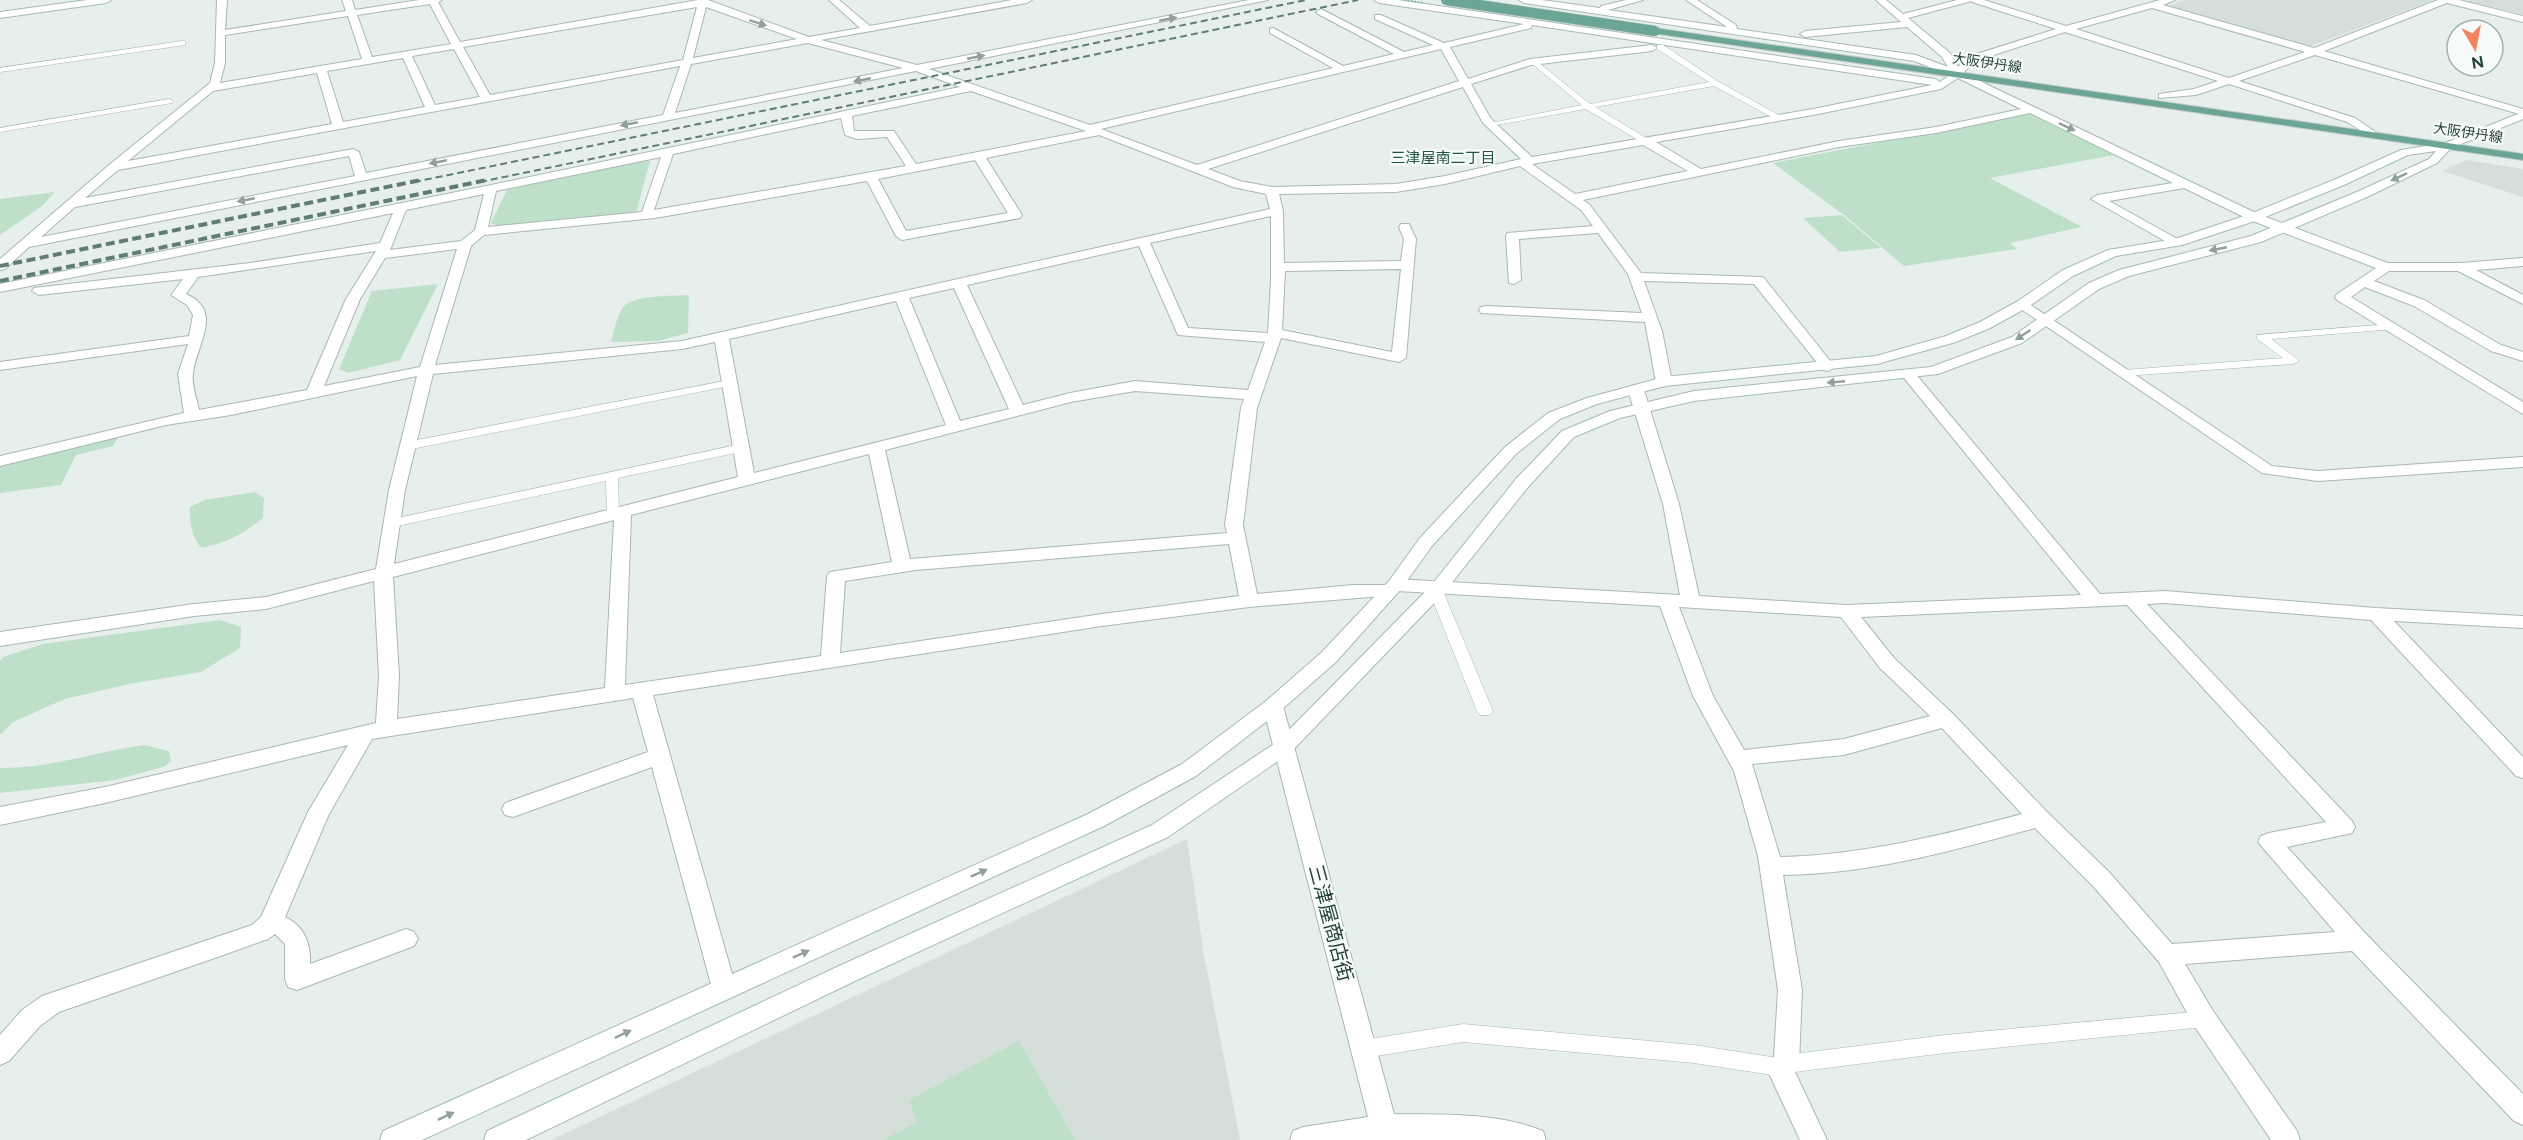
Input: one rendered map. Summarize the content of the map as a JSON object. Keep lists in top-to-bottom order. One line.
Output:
{"streets":{"main road":["大阪伊丹線"],"street":["三津屋商店街"]},"districts":["三津屋南二丁目"],"north":"bottom"}
